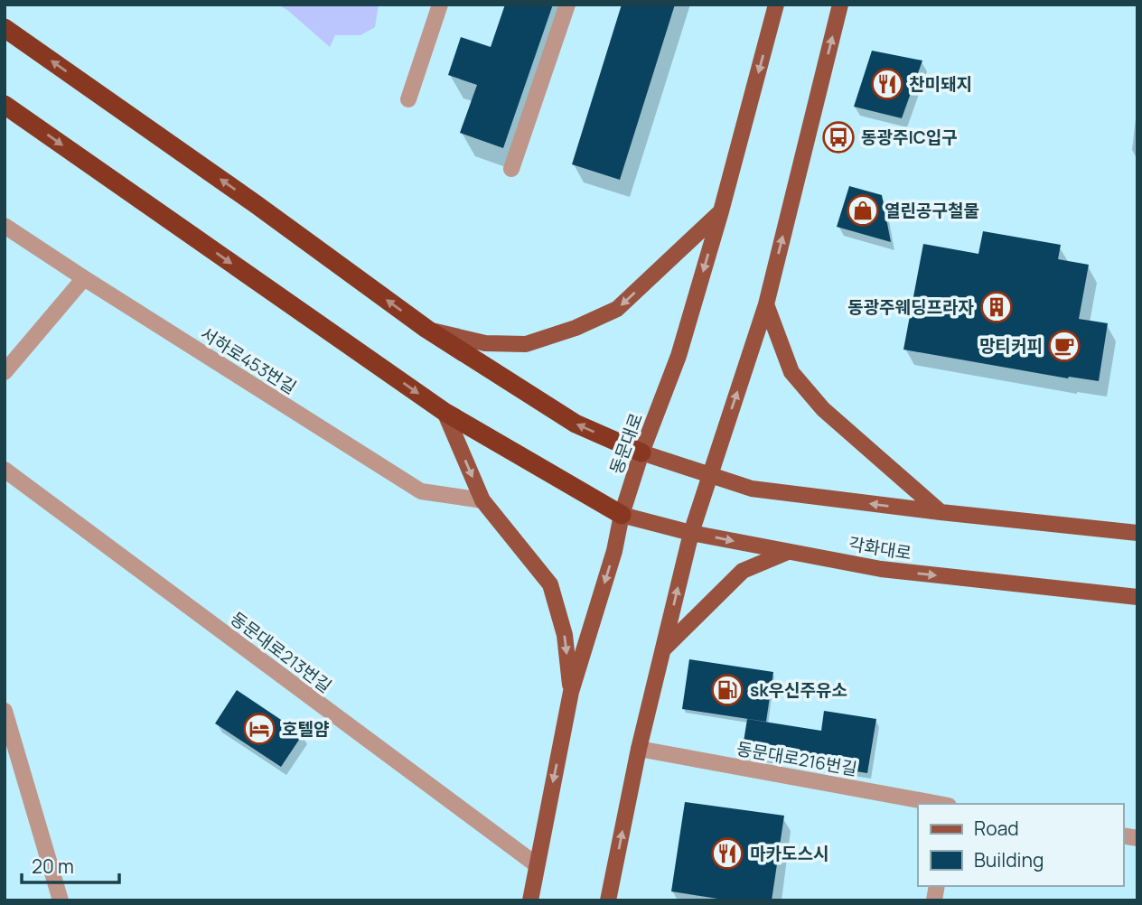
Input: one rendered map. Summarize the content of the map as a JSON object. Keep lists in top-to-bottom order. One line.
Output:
{"streets":{"main road":["동문대로","각화대로"],"lane":["서하로453번길","동문대로213번길","동문대로216번길"]},"crossings":[["동문대로","각화대로"],["동문대로","동문대로213번길"]],"places":{"restaurant":["찬미돼지","마카도스시"],"bus stop":["동광주IC입구"],"shop":["열린공구철물"],"building":["동광주웨딩프라자"],"cafe":["망티커피"],"fuel station":["sk우신주유소"],"hotel":["호텔얌"]},"legend":["Road","Building"],"scale_bar":"20 m"}
